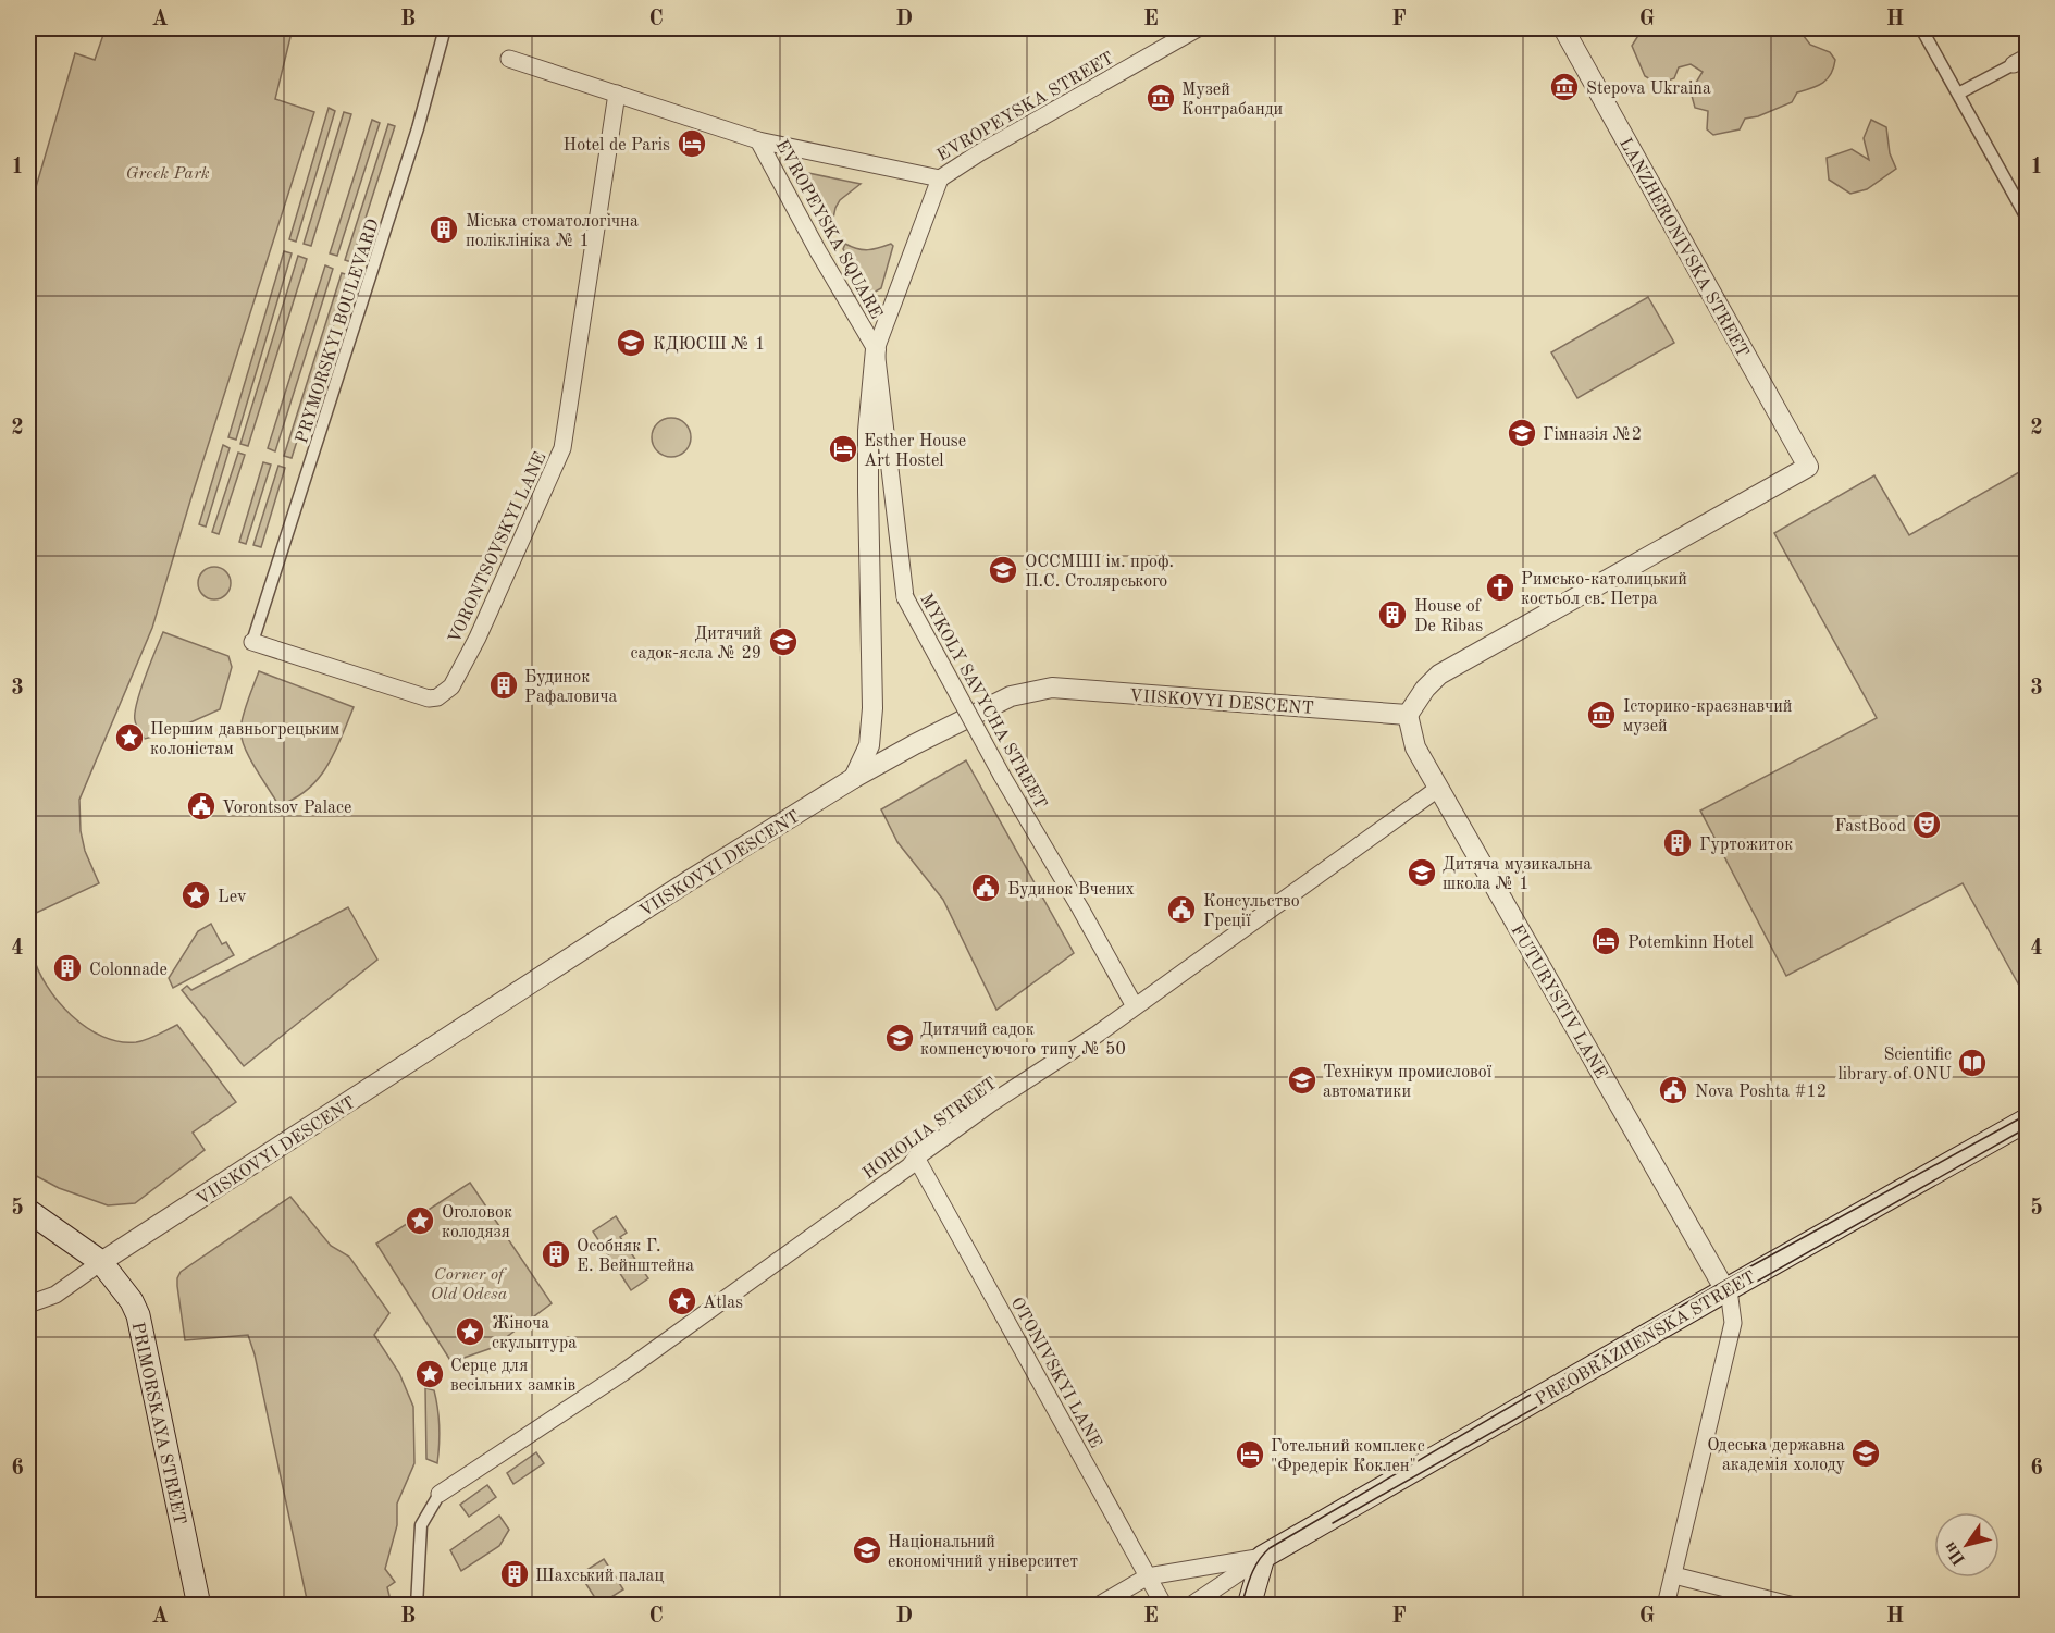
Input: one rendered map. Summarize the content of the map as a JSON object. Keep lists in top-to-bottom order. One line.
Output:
{"streets":{"main road":["PREOBRAZHENSKA STREET","PRIMORSKAYA STREET"],"street":["EVROPEYSKA STREET","EVROPEYSKA SQUARE","LANZHERONIVSKA STREET","PRYMORSKYI BOULEVARD","VORONTSOVSKYI LANE","MYKOLY SAVYCHA STREET","VIISKOVYI DESCENT","FUTURYSTIV LANE","HOHOLIA STREET","OTONIVSKYI LANE"]},"crossings":[["EVROPEYSKA STREET","EVROPEYSKA SQUARE"],["EVROPEYSKA SQUARE","MYKOLY SAVYCHA STREET"],["LANZHERONIVSKA STREET","VIISKOVYI DESCENT"],["LANZHERONIVSKA STREET","FUTURYSTIV LANE"],["PRYMORSKYI BOULEVARD","VORONTSOVSKYI LANE"],["MYKOLY SAVYCHA STREET","HOHOLIA STREET"],["VIISKOVYI DESCENT","FUTURYSTIV LANE"],["VIISKOVYI DESCENT","PRIMORSKAYA STREET"],["FUTURYSTIV LANE","HOHOLIA STREET"],["FUTURYSTIV LANE","PREOBRAZHENSKA STREET"],["HOHOLIA STREET","OTONIVSKYI LANE"],["PREOBRAZHENSKA STREET","OTONIVSKYI LANE"]],"parks":["Greek Park","Corner of Old Odesa"],"places":{"museum":["Stepova Ukraina","Музей Контрабанди","Історико-краєзнавчий музей"],"hotel":["Hotel de Paris","Esther House Art Hostel","Potemkinn Hotel","Готельний комплекс \"Фредерік Коклен\""],"building":["Міська стоматологічна поліклініка № 1","House of De Ribas","Будинок Рафаловича","Гуртожиток","Colonnade","Особняк Г. Е. Вейнштейна","Шахський палац"],"school or university":["КДЮСШ № 1","Гімназія №2","ОССМШІ ім. проф. П.С. Столярського","Дитячий садок-ясла № 29","Дитяча музикальна школа № 1","Дитячий садок компенсуючого типу № 50","Технікум промислової автоматики","Одеська державна академія холоду","Національний економічний університет"],"church":["Римсько-католицький костьол св. Петра"],"place":["Першим давньогрецьким колоністам","Lev","Оголовок колодязя","Atlas","Жіноча скульптура","Серце для весільних замків"],"public building":["Vorontsov Palace","Будинок Вчених","Консульство Греції","Nova Poshta #12"],"theatre":["FastBood"],"library":["Scientific library of ONU"]},"north":"bottom left","grid":{"columns":["A","B","C","D","E","F","G","H"],"rows":["1","2","3","4","5","6"]}}
